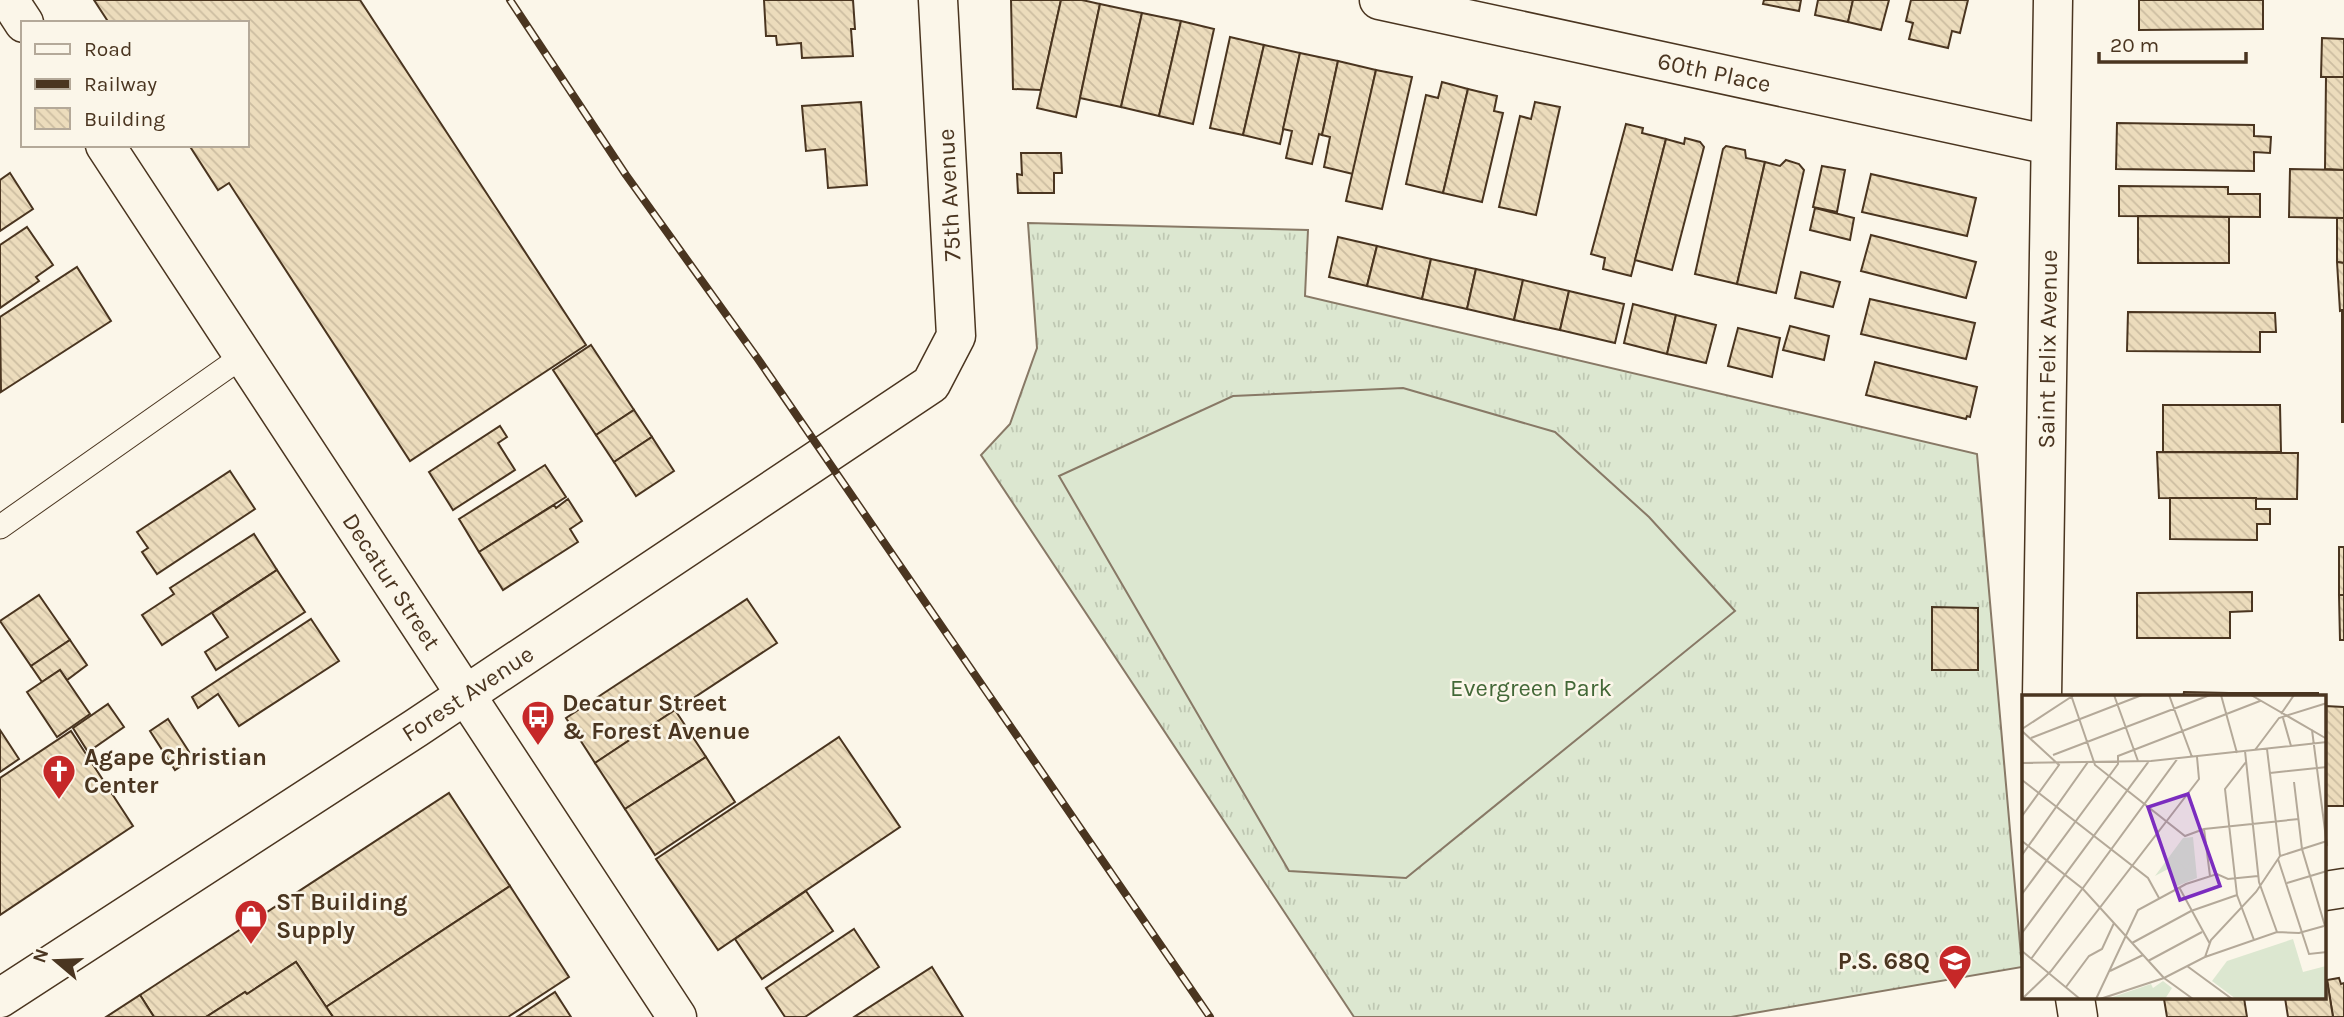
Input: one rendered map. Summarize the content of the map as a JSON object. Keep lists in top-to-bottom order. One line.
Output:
{"streets":{"street":["60th Place","75th Avenue","Saint Felix Avenue","Decatur Street","Forest Avenue"]},"crossings":[["60th Place","Saint Felix Avenue"],["75th Avenue","Forest Avenue"],["Decatur Street","Forest Avenue"]],"parks":["Evergreen Park"],"places":{"bus stop":["Decatur Street & Forest Avenue"],"church":["Agape Christian Center"],"shop":["ST Building Supply"],"school or university":["P.S. 68Q"]},"legend":["Road","Railway","Building"],"scale_bar":"20 m","north":"left"}
